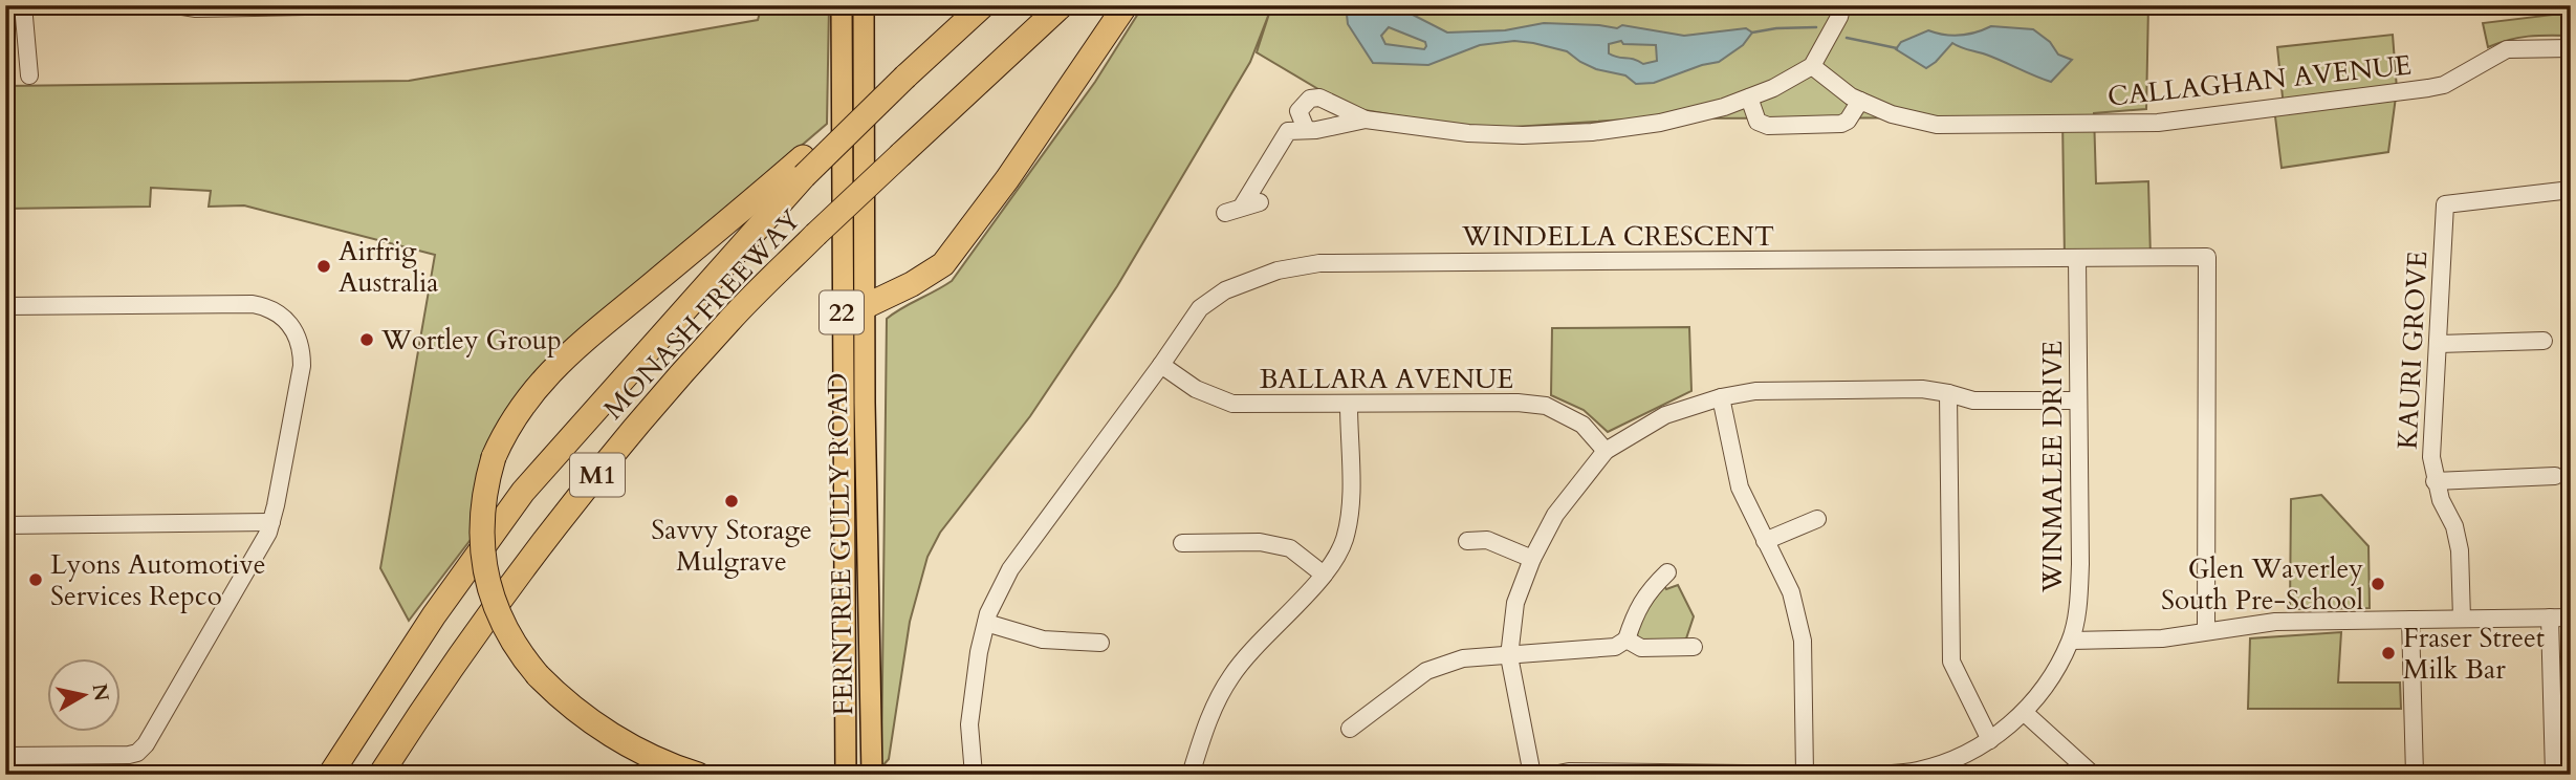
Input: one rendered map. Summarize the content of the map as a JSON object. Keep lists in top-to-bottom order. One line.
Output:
{"streets":{"highway":["MONASH FREEWAY","M1"],"main road":["22","FERNTREE GULLY ROAD"],"street":["CALLAGHAN AVENUE","WINDELLA CRESCENT","KAURI GROVE","BALLARA AVENUE","WINMALEE DRIVE"]},"crossings":[["WINDELLA CRESCENT","BALLARA AVENUE"],["WINDELLA CRESCENT","WINMALEE DRIVE"]],"places":["Airfrig Australia","Wortley Group","Savvy Storage Mulgrave","Lyons Automotive Services Repco","Glen Waverley South Pre-School","Fraser Street Milk Bar"],"north":"right"}
